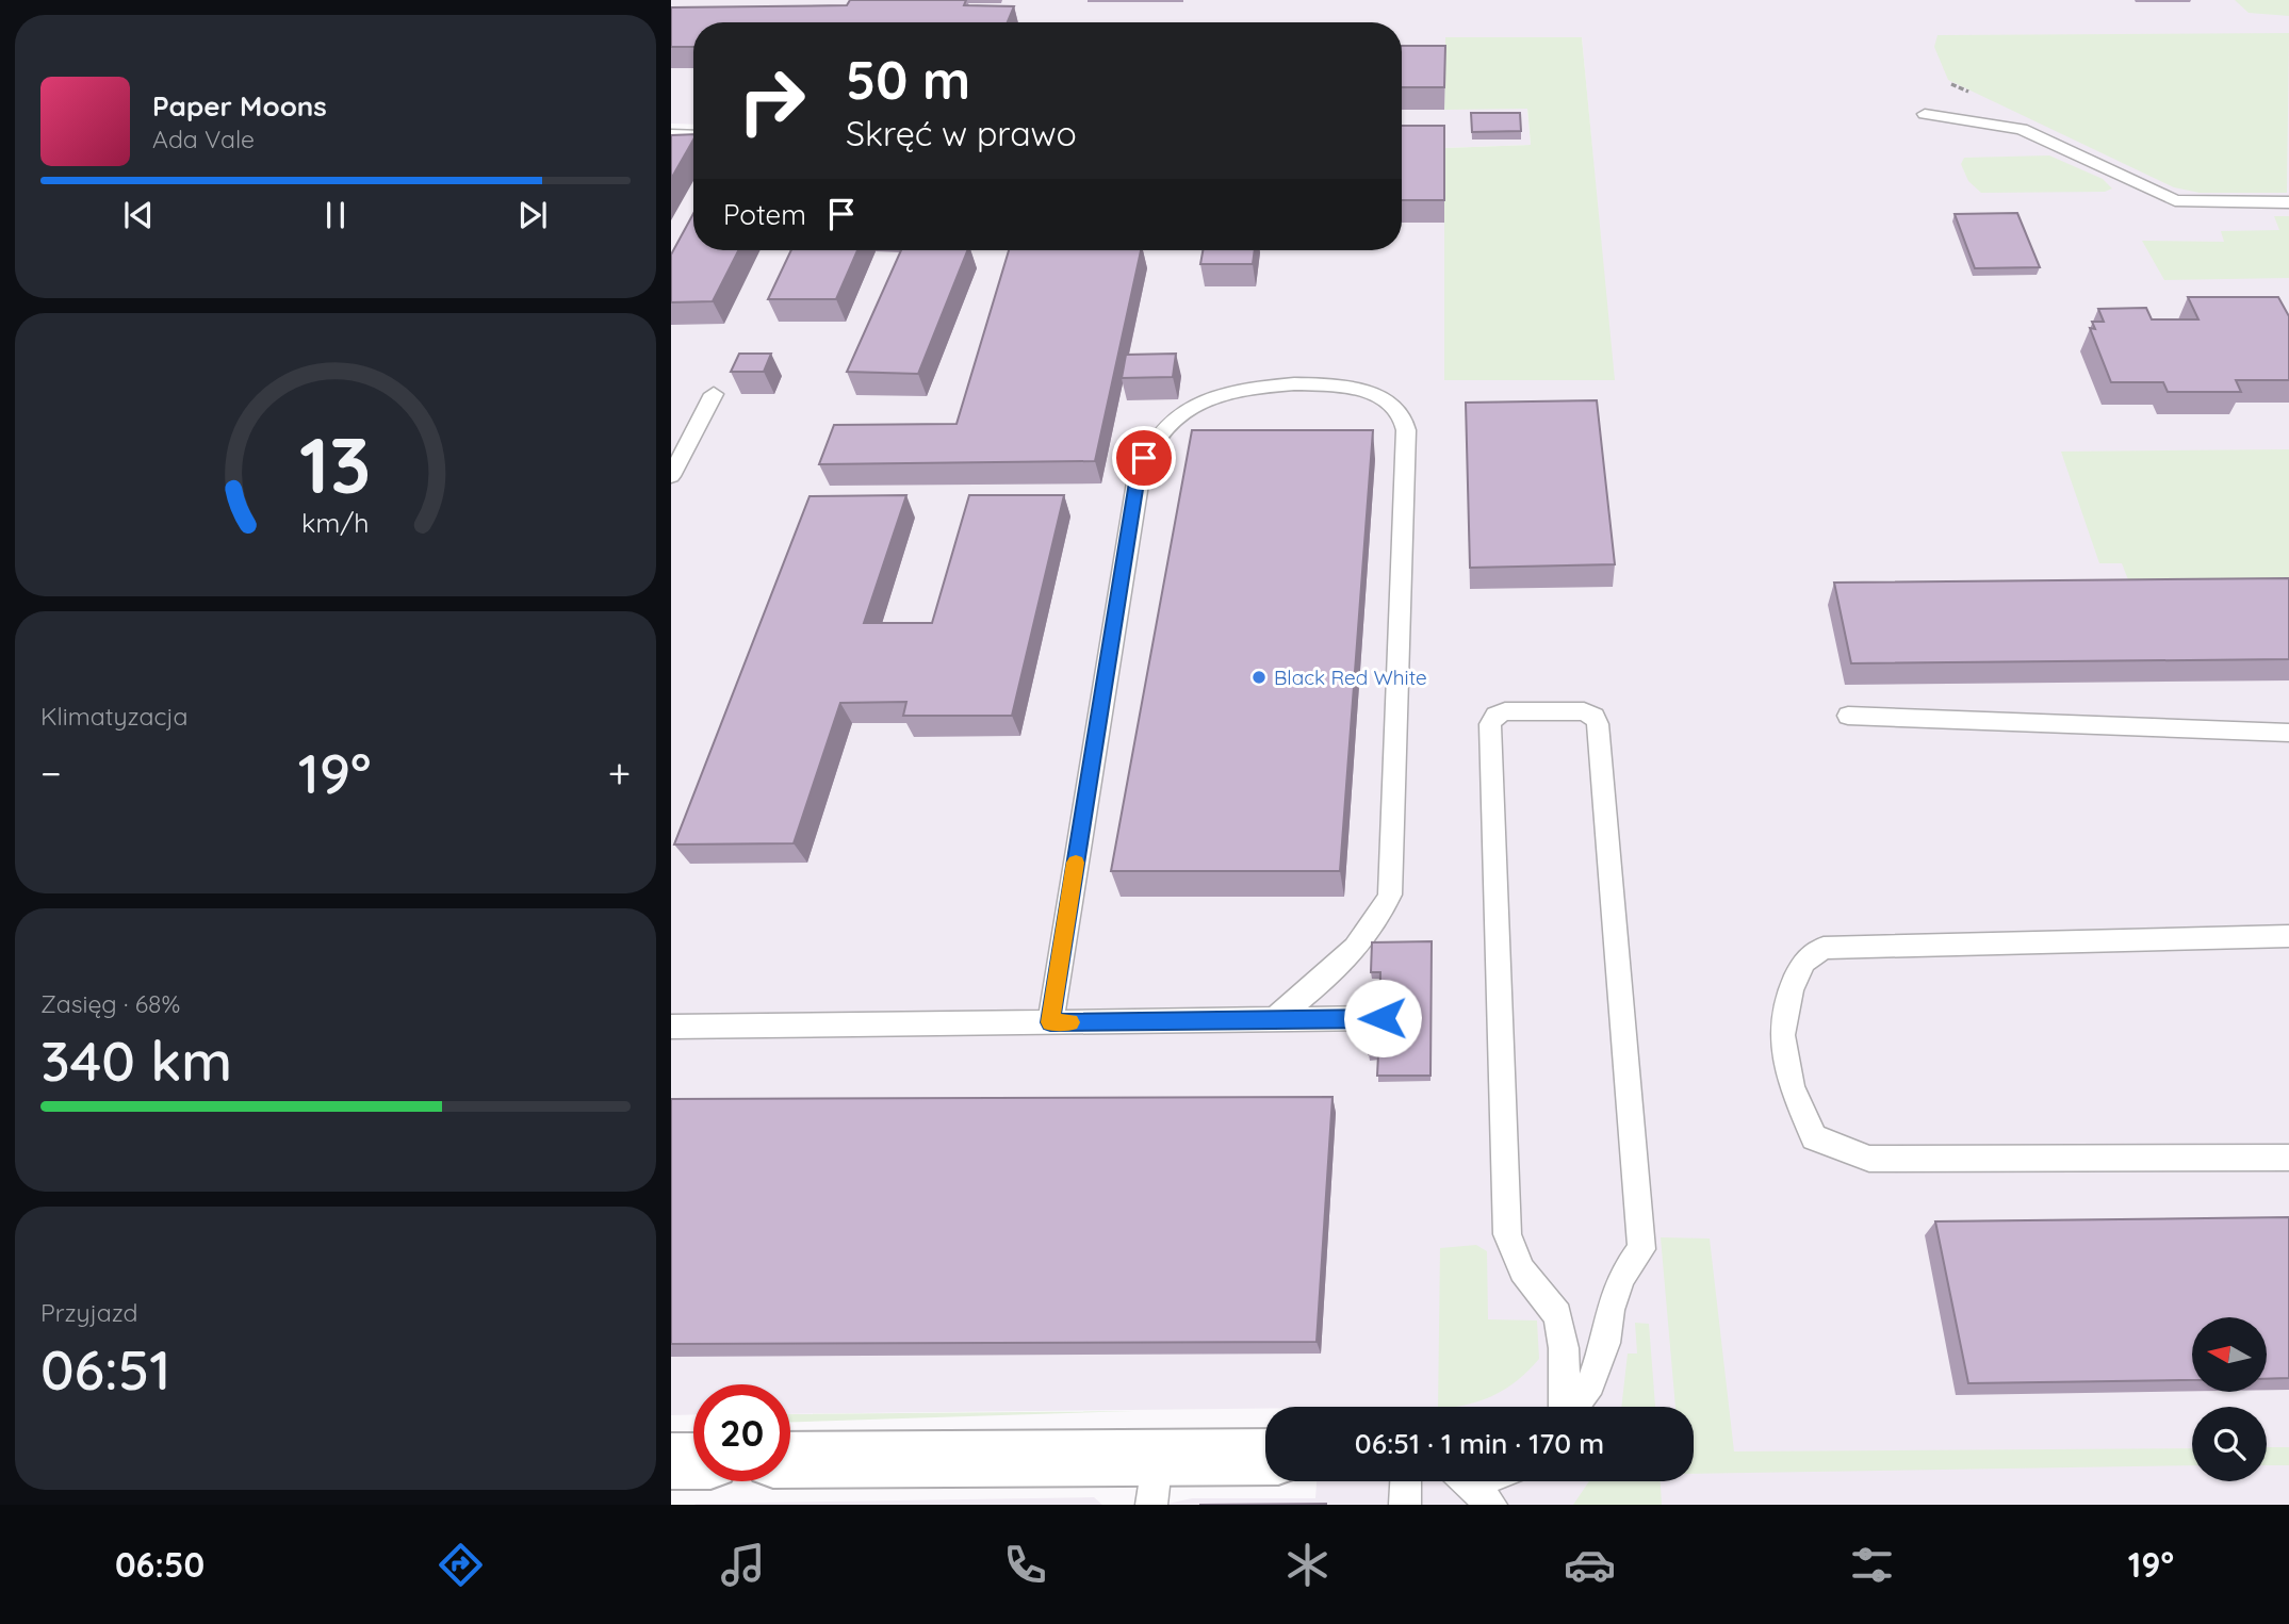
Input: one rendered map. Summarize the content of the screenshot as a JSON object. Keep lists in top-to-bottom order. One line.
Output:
{"places":["Black Red White"],"north":"left","page":{"turn":["50 m","Skręć w prawo"],"song":["Paper Moons","Ada Vale"],"then":"Potem","tile":["Klimatyzacja",["Zasięg · 68%","340 km"],["Przyjazd","06:51"]],"heat":["−","19°","+"],"limit":"20","trip":"06:51 · 1 min · 170 m","tabs":["06:50","19°"],"gauge":["13","km/h"]}}
